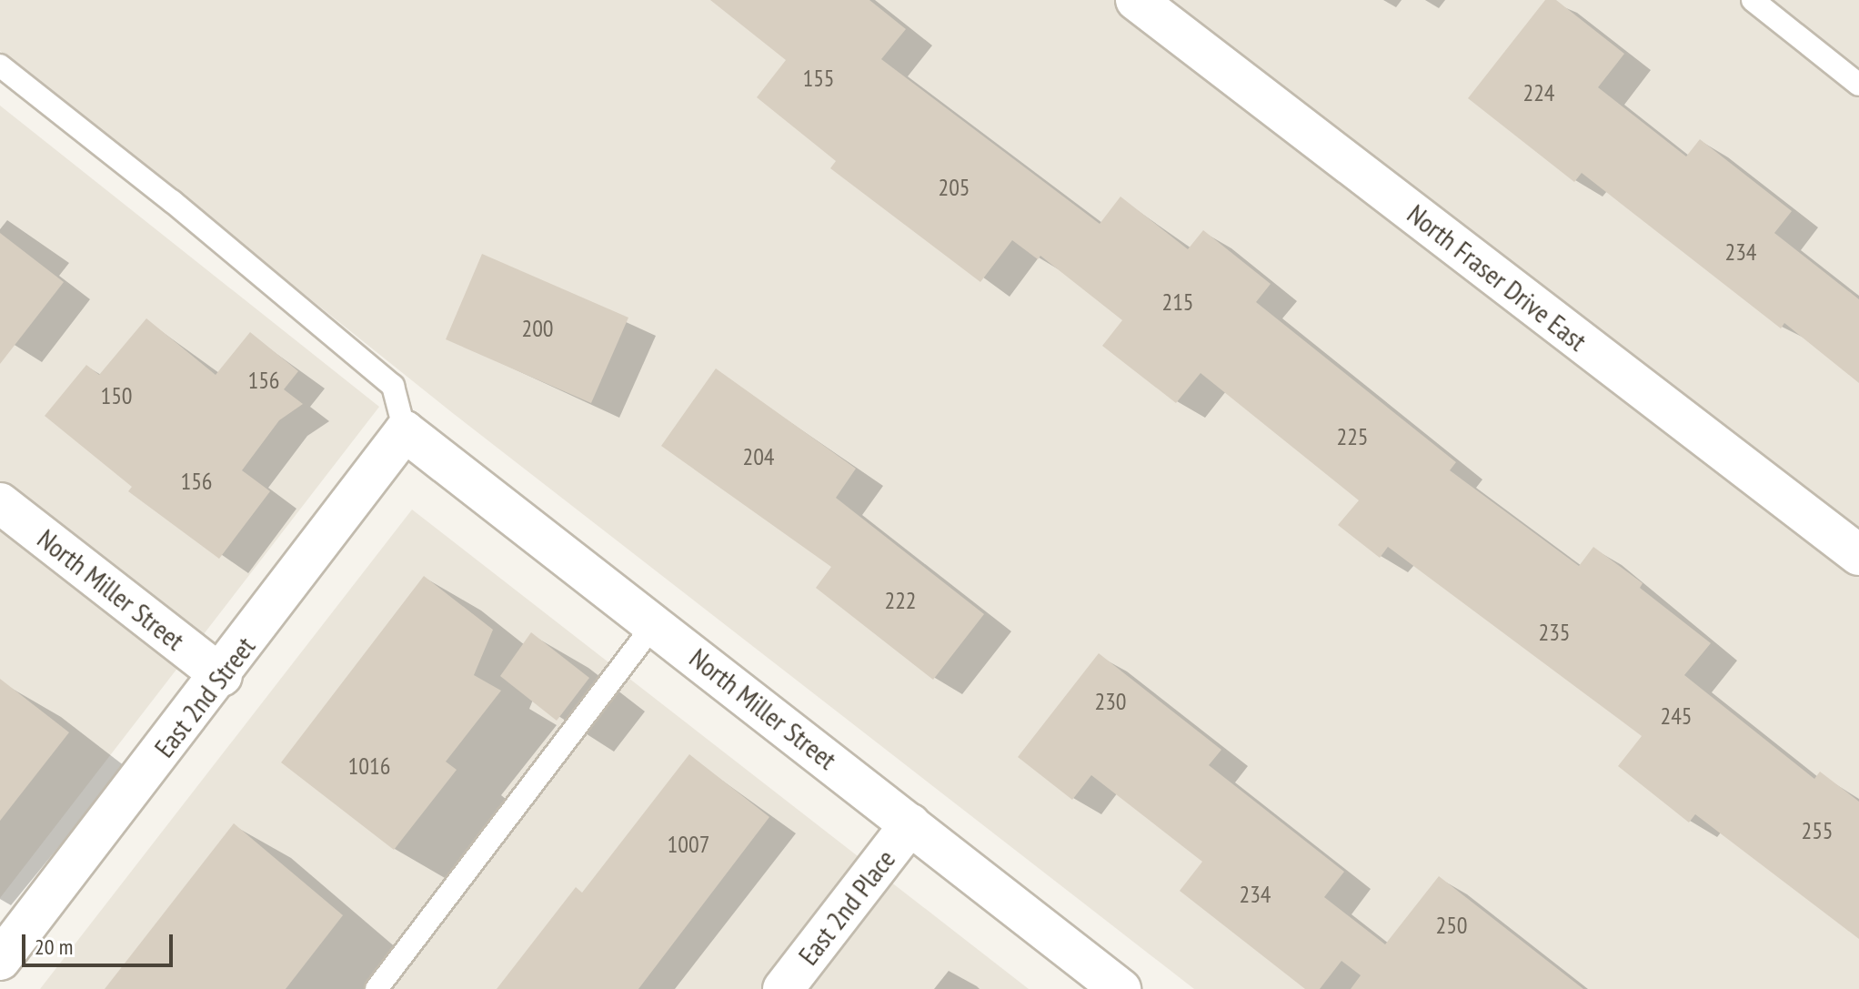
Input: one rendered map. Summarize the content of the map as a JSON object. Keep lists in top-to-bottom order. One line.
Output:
{"streets":{"street":["North Fraser Drive East","North Miller Street","East 2nd Street","East 2nd Place"]},"crossings":[["North Miller Street","East 2nd Street"],["North Miller Street","East 2nd Place"]],"house_numbers":["155","224","205","234","215","200","156","150","225","204","156","222","235","230","245","1016","255","1007","234","250"],"scale_bar":"20 m"}
